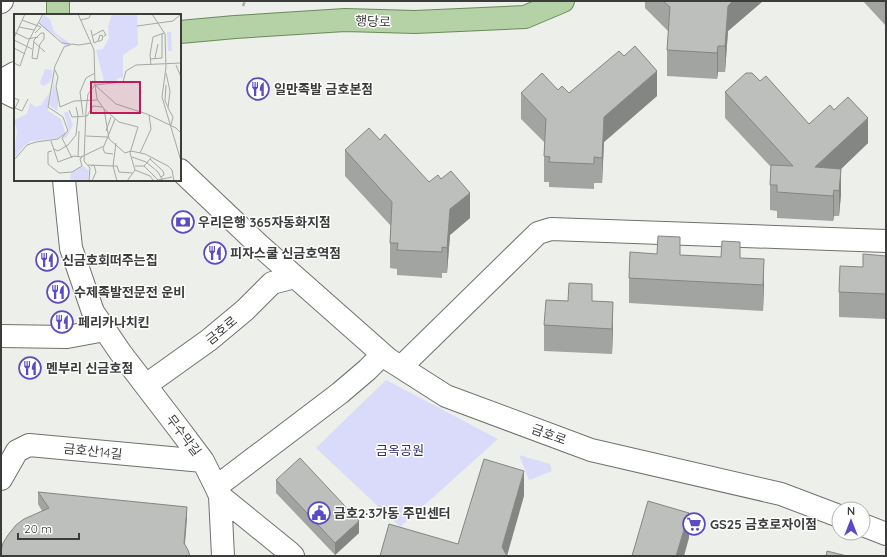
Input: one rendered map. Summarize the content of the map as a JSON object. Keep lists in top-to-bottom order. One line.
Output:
{"streets":{"main road":["행당로"],"street":["금호로","무수막길","금호산14길"]},"crossings":[["금호로","무수막길"],["무수막길","금호산14길"]],"parks":["금옥공원"],"places":{"restaurant":["일만족발 금호본점","피자스쿨 신금호역점","신금호회떠주는집","수제족발전문전 운비","페리카나치킨","멘부리 신금호점"],"bank":["우리은행 365자동화지점"],"public building":["금호2·3가동 주민센터"],"supermarket":["GS25 금호로자이점"]},"scale_bar":"20 m","north":"top"}
